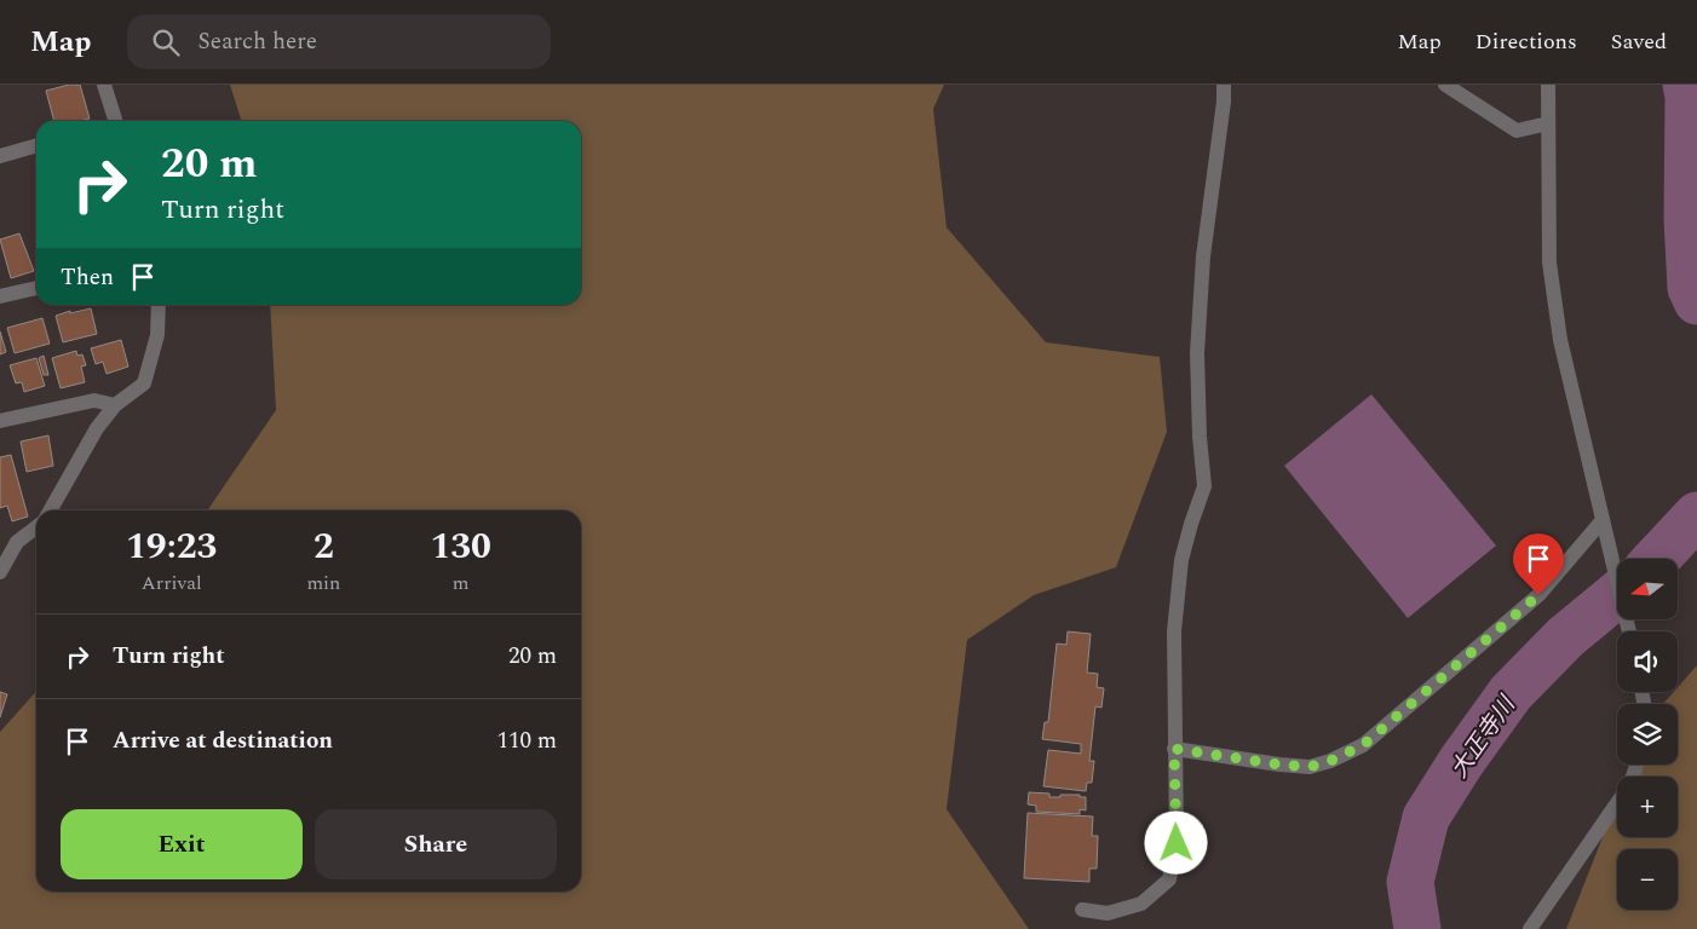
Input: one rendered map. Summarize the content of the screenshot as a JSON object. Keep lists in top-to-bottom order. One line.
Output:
{"water":["大正寺川"],"north":"left","page":{"header":"Map","search":"Search here","nav":["Map","Directions","Saved"],"turn":["20 m","Turn right"],"then":"Then","eta":["19:23","Arrival","2","min","130","m"],"map_buttons":["+","−"],"list":[{"name":"Turn right","value":"20 m"},{"name":"Arrive at destination","value":"110 m"}],"buttons":["Exit","Share"]}}
